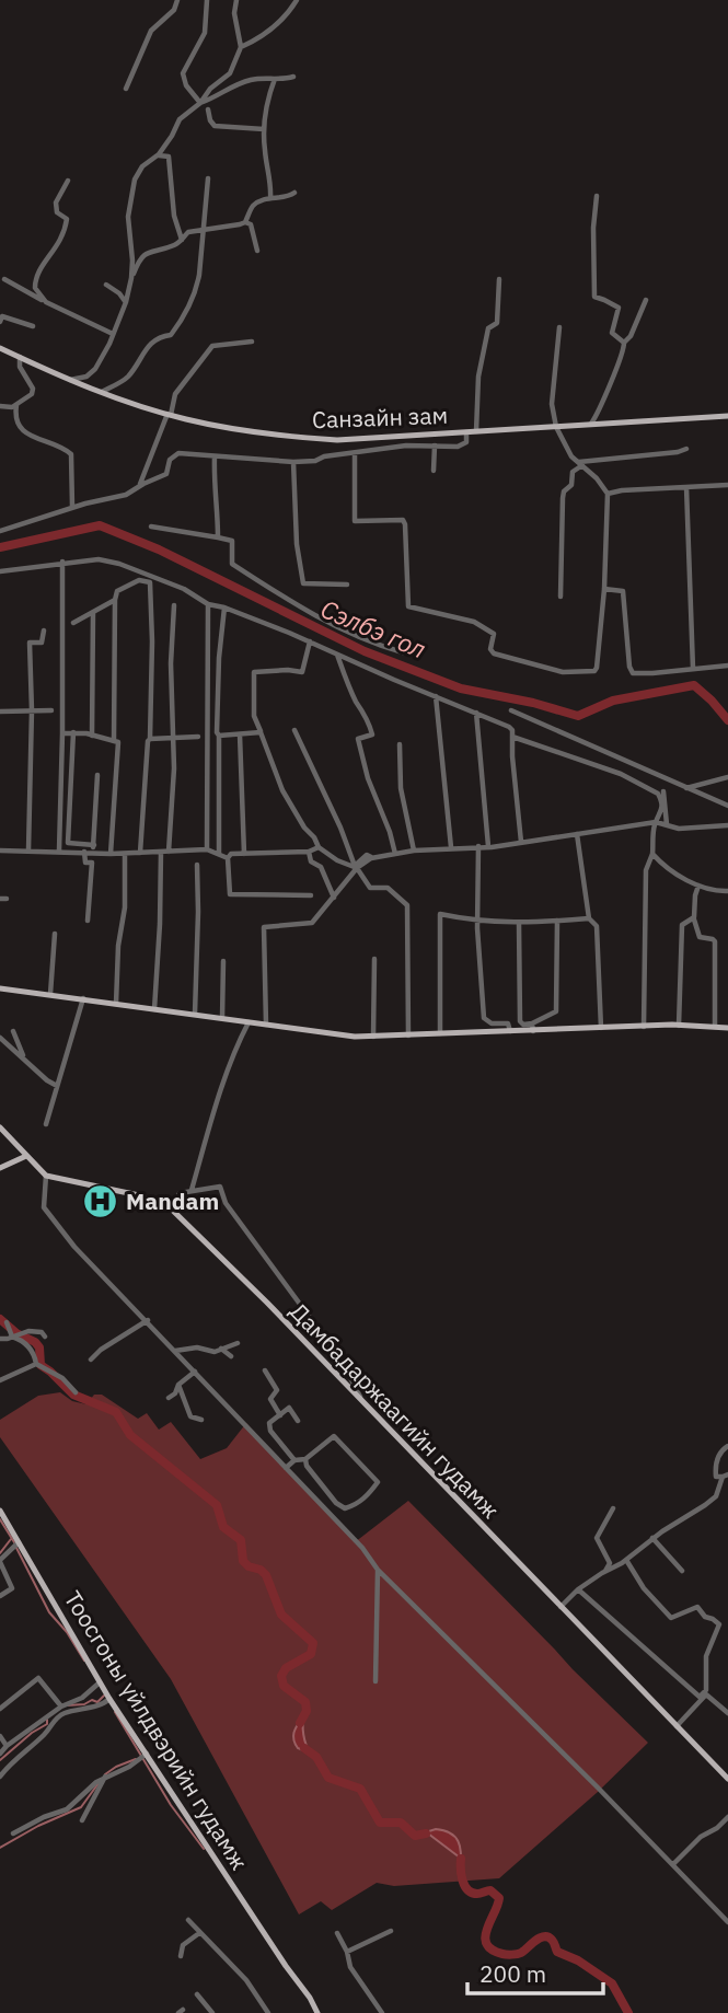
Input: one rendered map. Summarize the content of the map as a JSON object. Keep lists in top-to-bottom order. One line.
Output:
{"streets":{"main road":["Санзайн зам","Дамбадаржаагийн гудамж","Тоосгоны үйлдвэрийн гудамж"]},"water":["Сэлбэ гол"],"places":{"hospital":["Mandam"]},"scale_bar":"200 m"}
